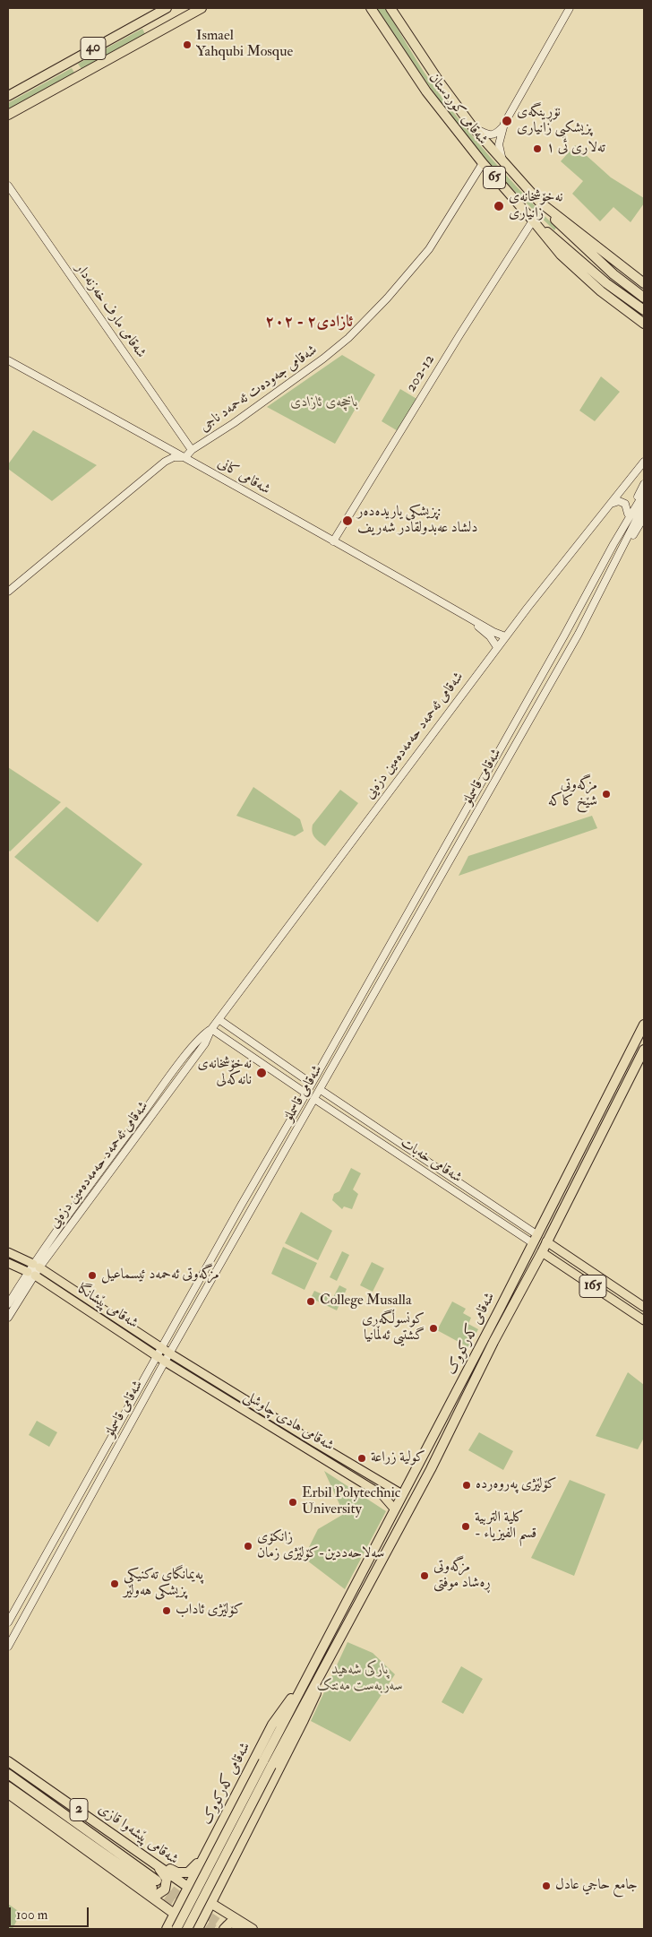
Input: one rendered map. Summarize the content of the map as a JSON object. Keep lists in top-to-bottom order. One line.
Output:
{"streets":{"highway":["40","شەقامی کوردستان","65","شەقامی کەرکووک","2","شەقامی پێشەوا قازی"],"main road":["165","شەقامی پێشانگا","شەقامی هادی چاوشلی"],"street":["شەقامی مارف خەزنەدار","202-12","شەقامی جەودەت ئەحمەد ناجی","شەقامی کانی","شەقامی ئەحمەد حەمەدەمین دزەیی","شەقامی قاسملۆ","شەقامی خەبات"]},"crossings":[["شەقامی کوردستان","202-12"],["شەقامی کوردستان","شەقامی جەودەت ئەحمەد ناجی"],["شەقامی مارف خەزنەدار","شەقامی جەودەت ئەحمەد ناجی"],["202-12","شەقامی کانی"],["شەقامی جەودەت ئەحمەد ناجی","شەقامی کانی"],["شەقامی کانی","شەقامی ئەحمەد حەمەدەمین دزەیی"],["شەقامی ئەحمەد حەمەدەمین دزەیی","شەقامی پێشانگا"],["شەقامی قاسملۆ","شەقامی خەبات"],["شەقامی قاسملۆ","شەقامی پێشانگا"],["شەقامی قاسملۆ","شەقامی هادی چاوشلی"],["شەقامی خەبات","شەقامی کەرکووک"],["165","شەقامی کەرکووک"],["شەقامی پێشانگا","شەقامی هادی چاوشلی"],["شەقامی کەرکووک","شەقامی هادی چاوشلی"],["شەقامی کەرکووک","شەقامی پێشەوا قازی"]],"districts":["ئازادی٢ - ٢٠٢"],"parks":["باخچەی ئازادی","پارکی شەهید سەربەست مەنتک"],"places":["Ismael Yahqubi Mosque","نۆڕینگەی پزیشکیی زانیاری","تەلاری ئی ١","نەخۆشخانەی زانیاری","پزیشکی یاریدەدەر: دلشاد عەبدولقادر شەریف","مزگه‌وتی شێخ كاكه","نەخۆشخانەی نانەکەلی","مزگەوتی ئەحمەد ئیسماعیل","College Musalla","کونسوڵگەری گشتیی ئەڵمانیا","كولية زراعة","کۆلێژی پەروەردە","Erbil Polytechnic University","كلية التربية - قسم الفيزياء","زانکۆی سەلاحەددین-کۆلێژی زمان","مزگەوتی ڕەشاد موفتی","پەیمانگای تەکنیکی پزیشکی هەولێر","کۆلێژی ئاداب","جامع حاجي عادل"],"scale_bar":"100 m"}
